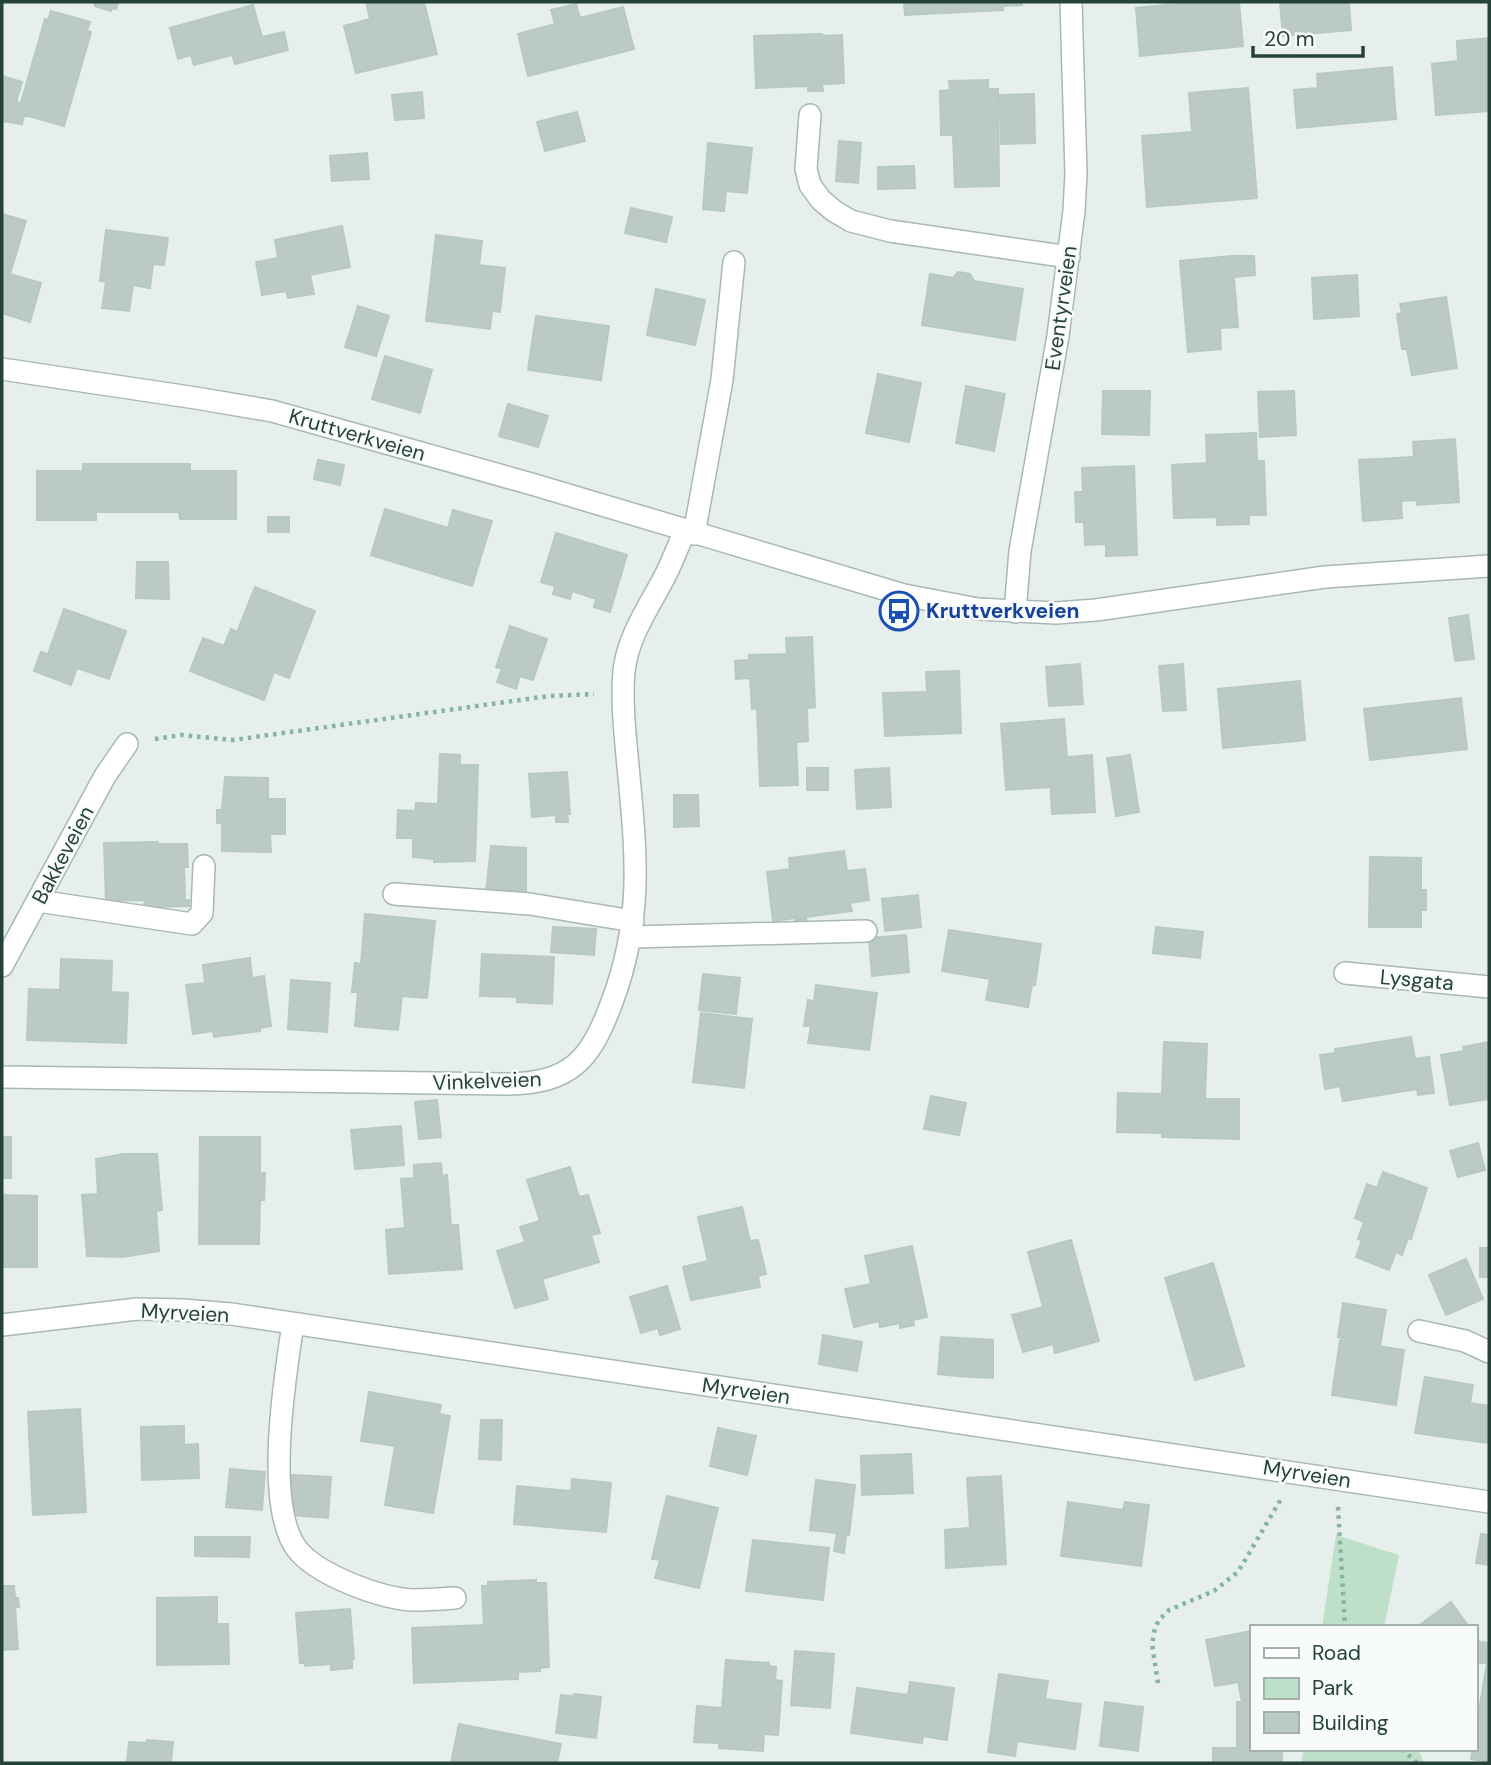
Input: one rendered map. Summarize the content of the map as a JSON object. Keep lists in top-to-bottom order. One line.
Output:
{"streets":{"street":["Eventyrveien","Kruttverkveien","Bakkeveien","Lysgata","Vinkelveien","Myrveien"]},"crossings":[["Eventyrveien","Kruttverkveien"],["Kruttverkveien","Vinkelveien"]],"places":{"bus stop":["Kruttverkveien"]},"legend":["Road","Park","Building"],"scale_bar":"20 m"}
